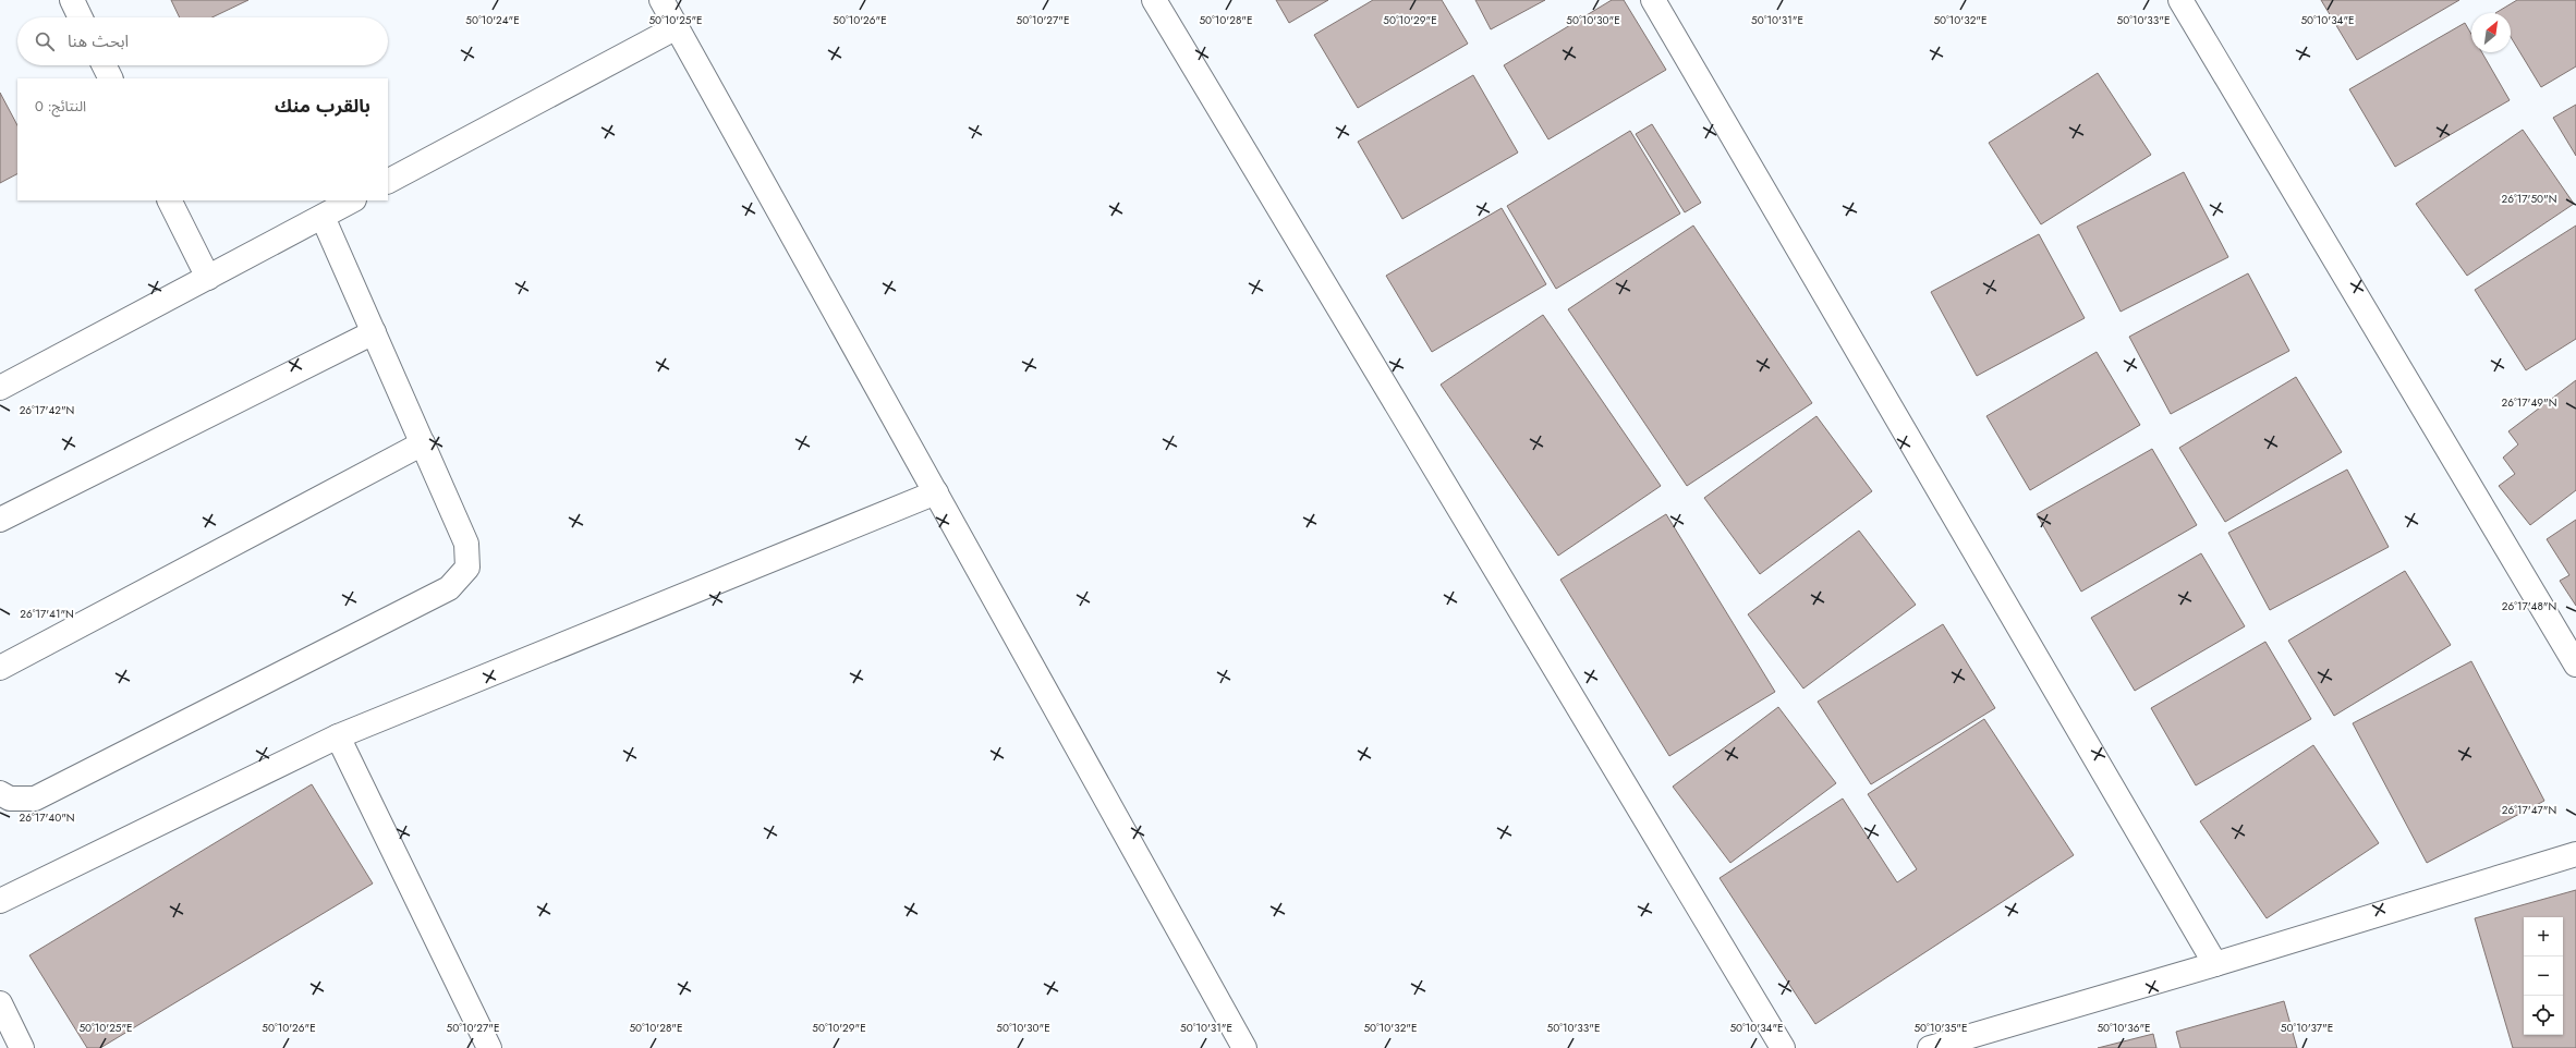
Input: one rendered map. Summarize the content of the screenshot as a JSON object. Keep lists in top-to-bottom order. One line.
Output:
{"north":"top right","page":{"search":"ابحث هنا","heading":["بالقرب منك","النتائج: 0"],"map_buttons":["+","−"]},"coordinates":["50°10'24\"E","50°10'25\"E","50°10'26\"E","50°10'27\"E","50°10'28\"E","50°10'29\"E","50°10'30\"E","50°10'31\"E","50°10'32\"E","50°10'33\"E","50°10'34\"E","26°17'50\"N","26°17'49\"N","26°17'42\"N","26°17'48\"N","26°17'41\"N","26°17'47\"N","26°17'40\"N","50°10'35\"E","50°10'36\"E","50°10'37\"E"]}
